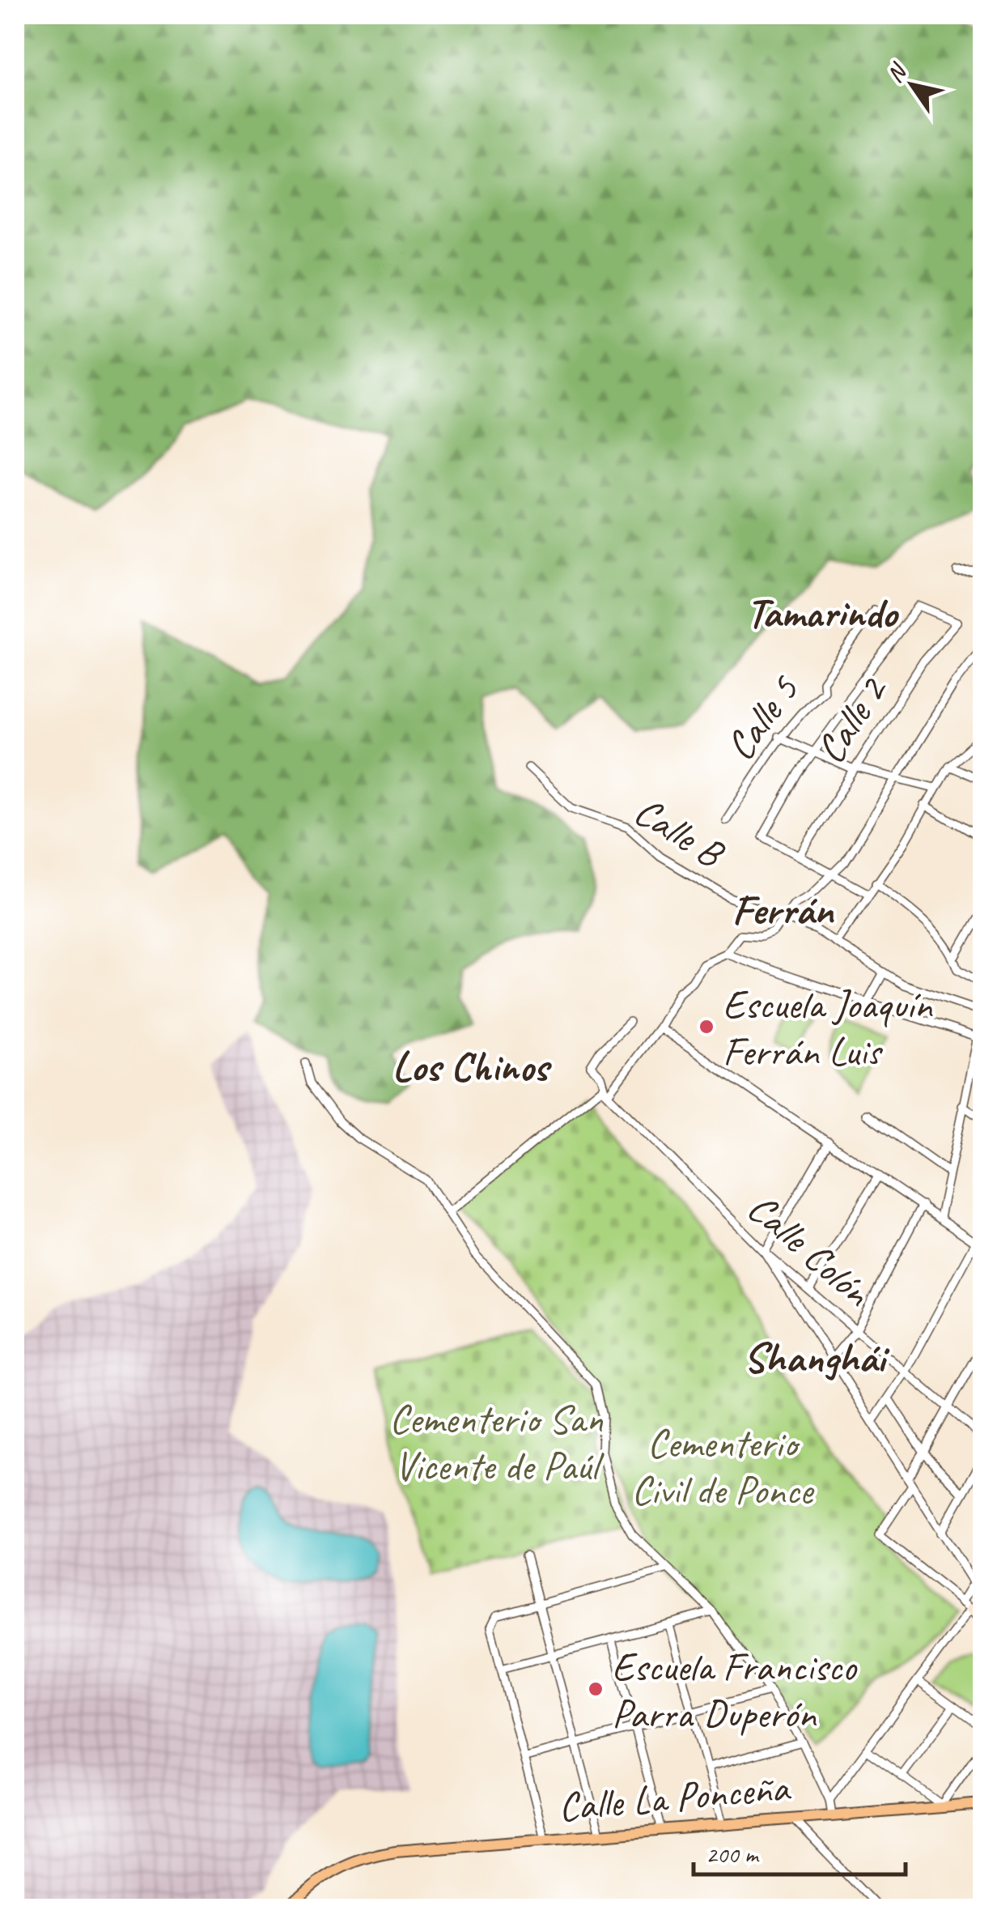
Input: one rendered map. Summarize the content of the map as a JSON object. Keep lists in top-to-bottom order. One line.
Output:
{"streets":{"main road":["Calle La Ponceña"],"street":["Calle 5","Calle 2","Calle B","Calle Colón"]},"districts":["Tamarindo","Ferrán","Los Chinos","Shanghái"],"parks":["Cementerio San Vicente de Paúl","Cementerio Civil de Ponce"],"places":["Escuela Joaquín Ferrán Luis","Escuela Francisco Parra Duperón"],"scale_bar":"200 m","north":"top left"}
